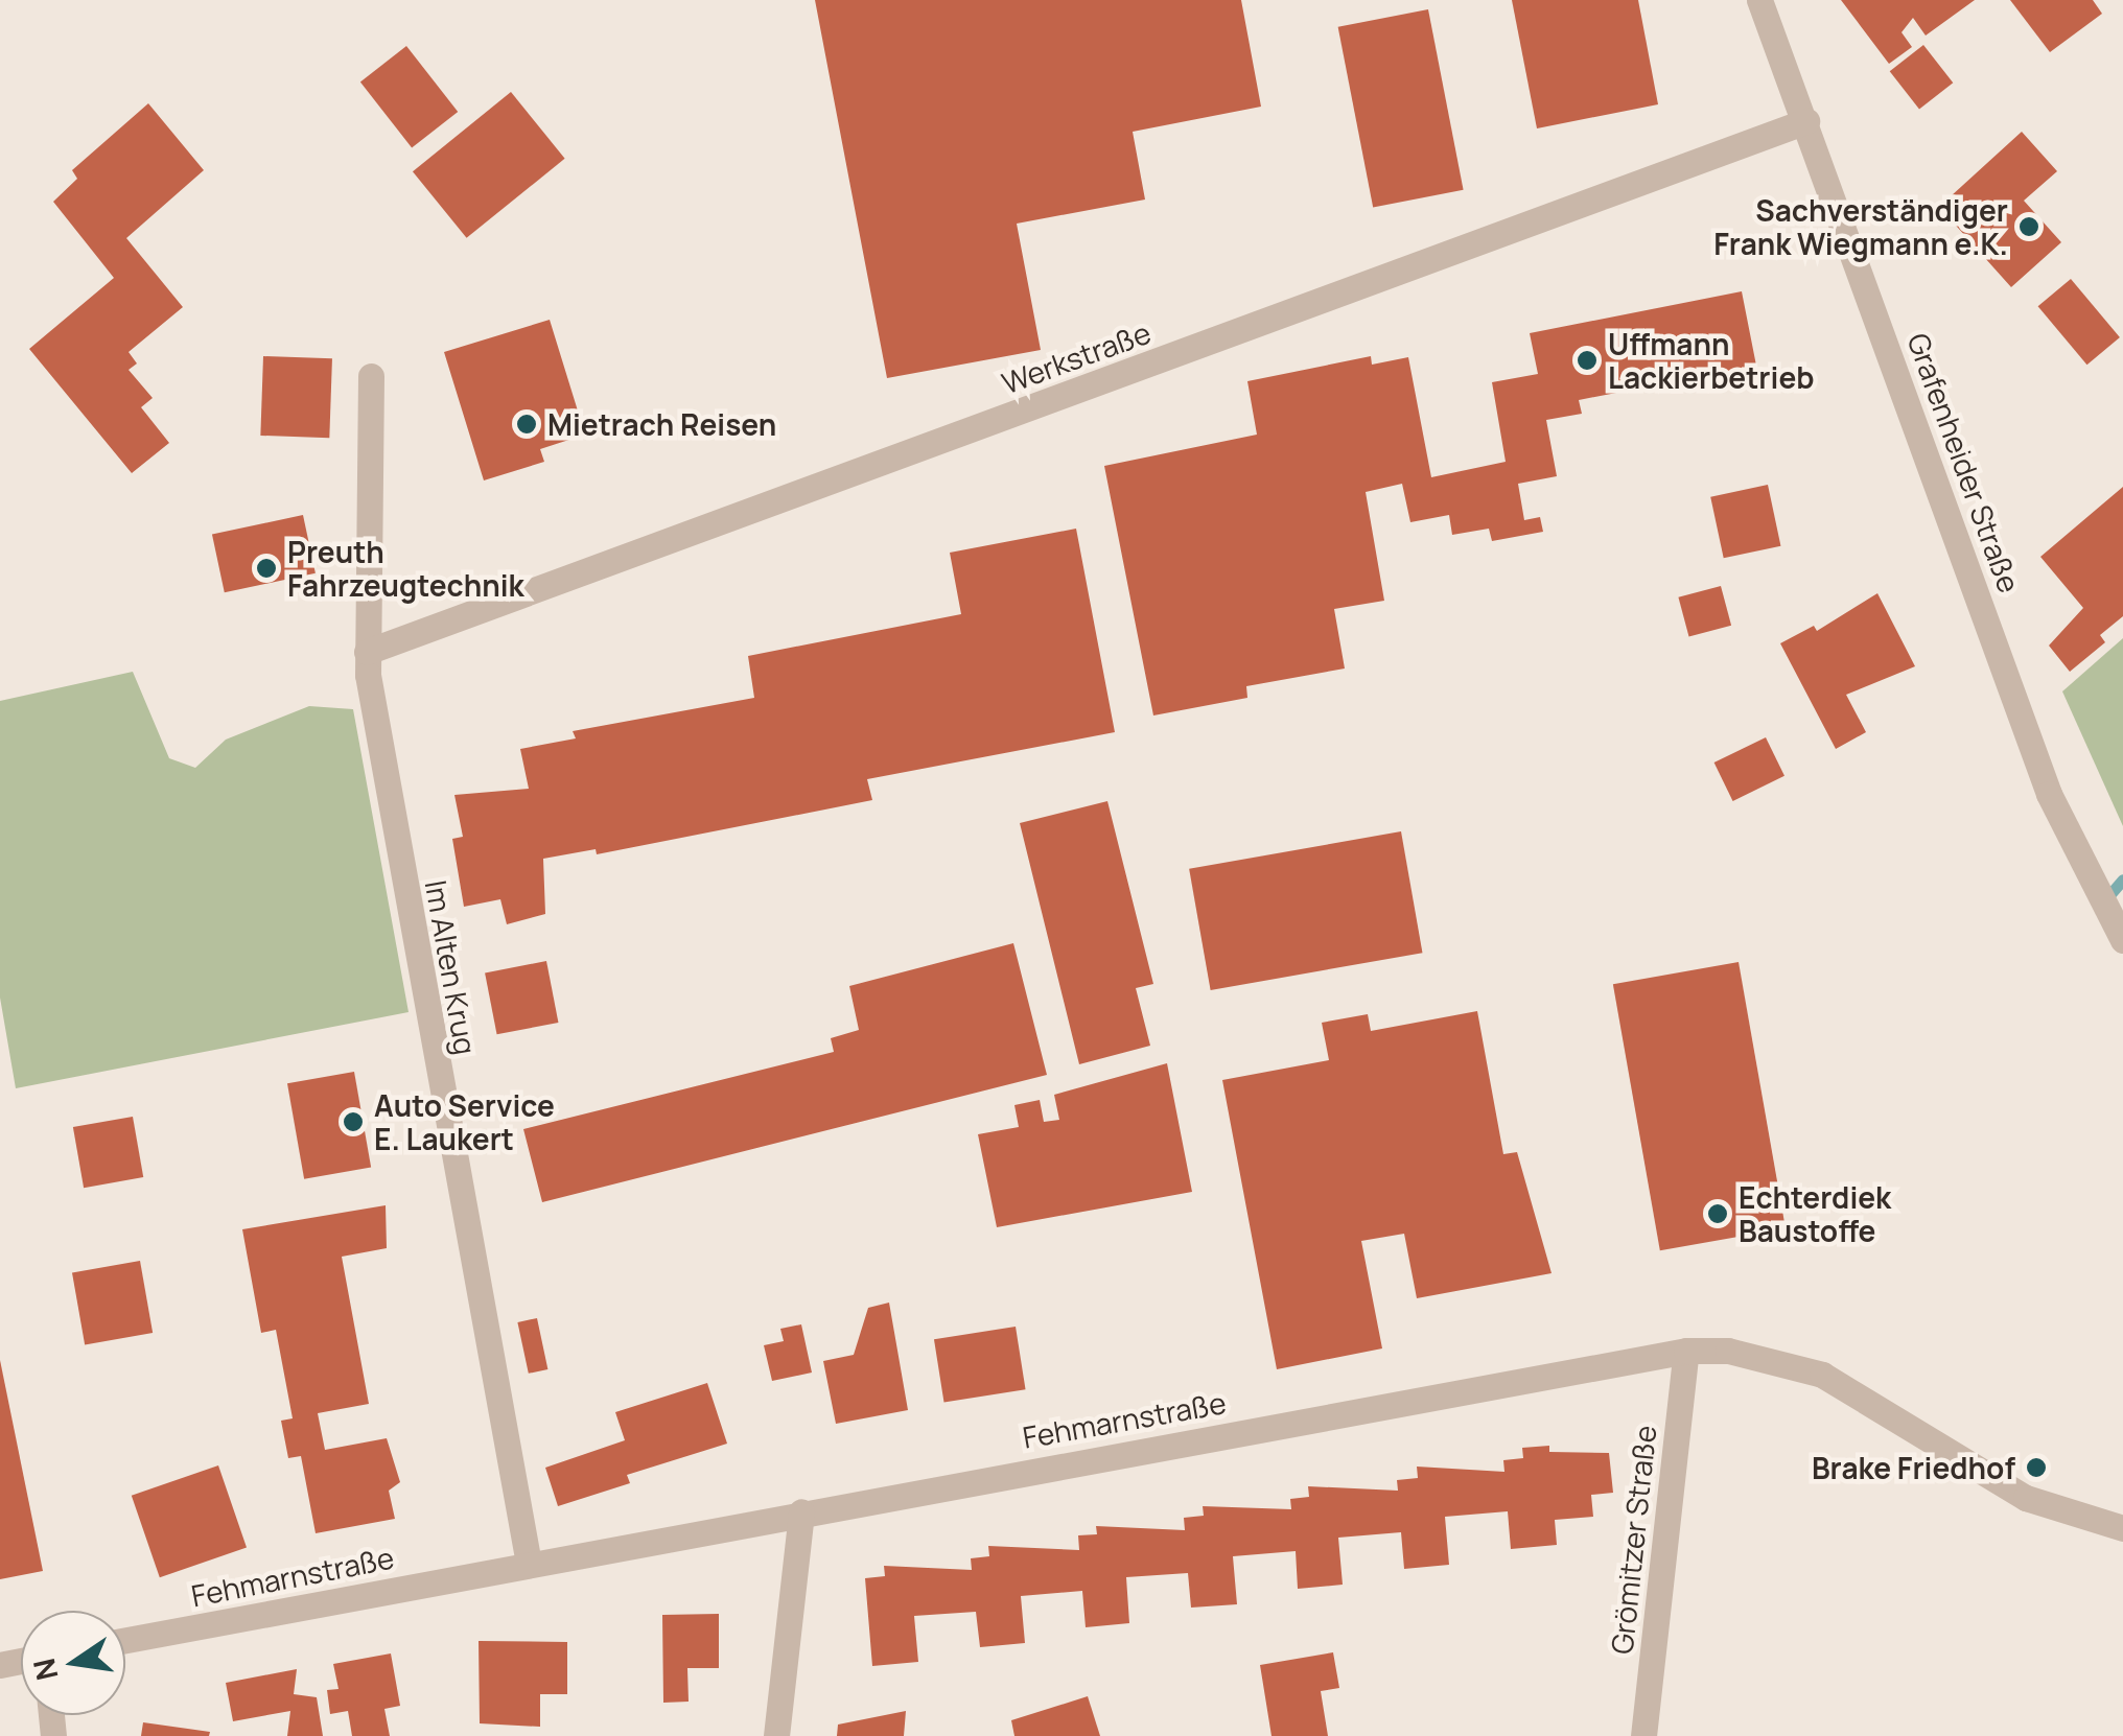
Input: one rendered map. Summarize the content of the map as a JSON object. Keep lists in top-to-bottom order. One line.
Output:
{"streets":{"street":["Werkstraße","Grafenheider Straße","Im Alten Krug","Fehmarnstraße","Grömitzer Straße"]},"crossings":[["Werkstraße","Grafenheider Straße"],["Werkstraße","Im Alten Krug"],["Im Alten Krug","Fehmarnstraße"],["Fehmarnstraße","Grömitzer Straße"]],"places":["Sachverständiger Frank Wiegmann e.K.","Uffmann Lackierbetrieb","Mietrach Reisen","Preuth Fahrzeugtechnik","Auto Service E. Laukert","Echterdiek Baustoffe","Brake Friedhof"],"north":"left"}
